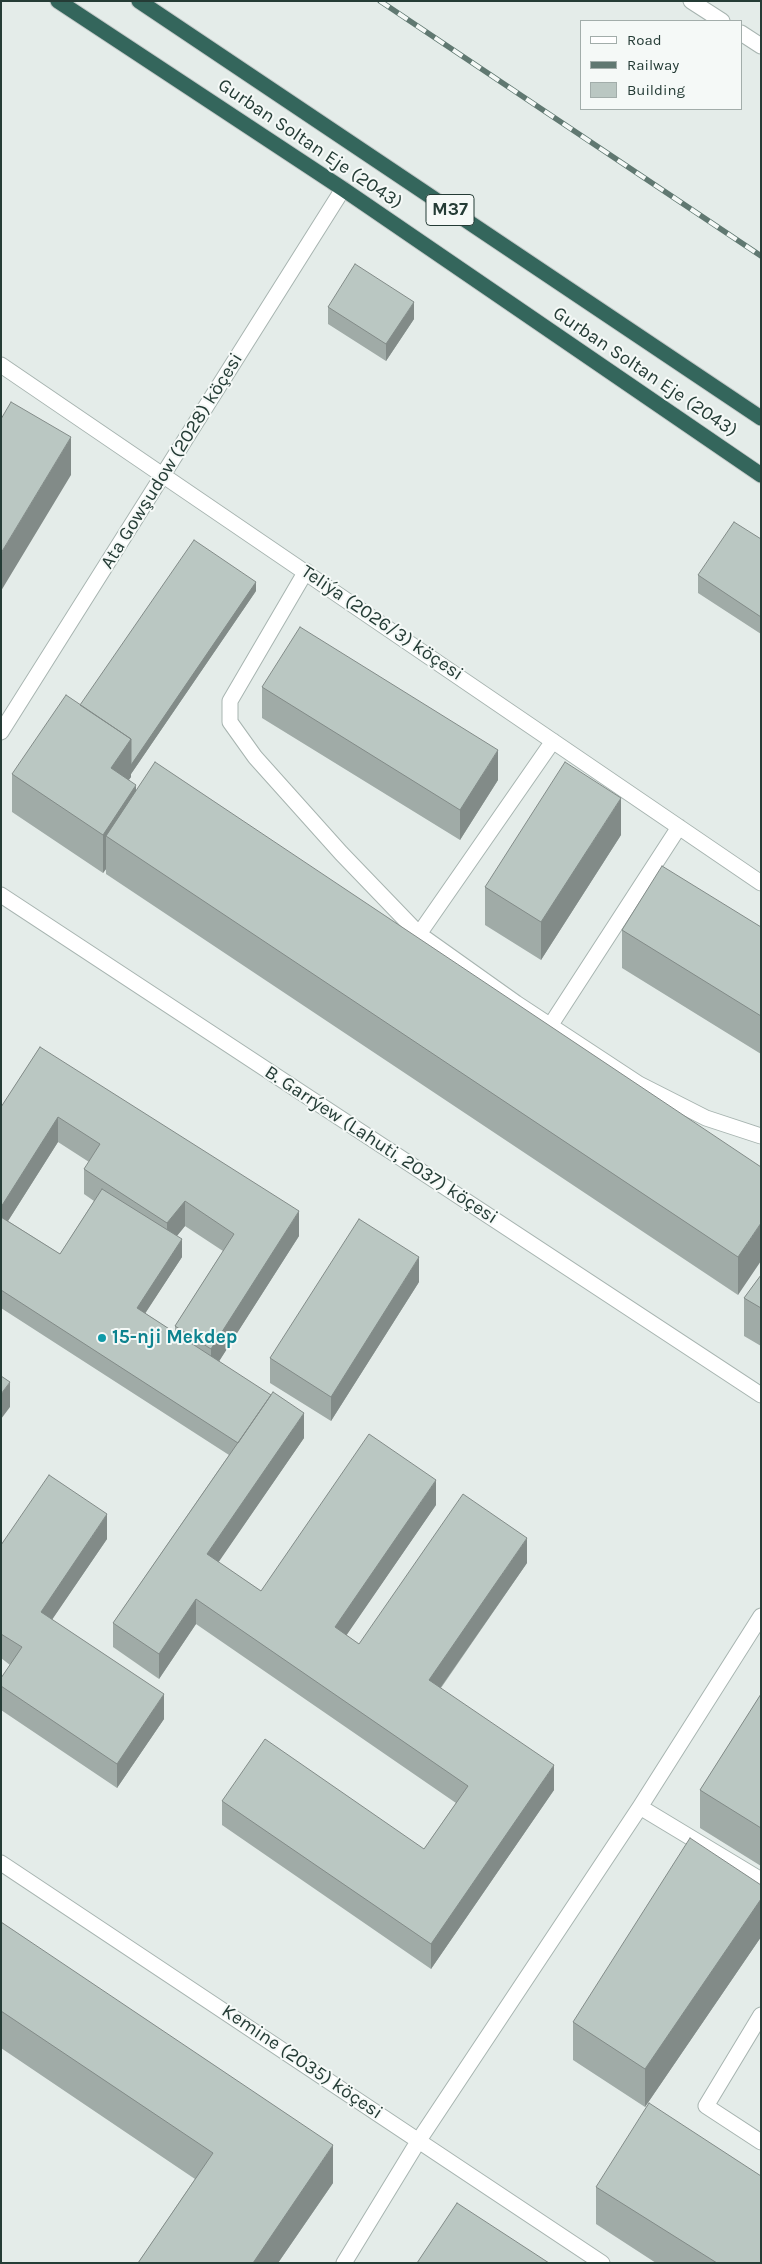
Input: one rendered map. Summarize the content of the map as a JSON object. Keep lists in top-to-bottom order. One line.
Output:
{"streets":{"highway":["Gurban Soltan Eje (2043)","M37"],"street":["Ata Gowşudow (2028) köçesi","Teliýa (2026/3) köçesi","B. Garrýew (Lahuti, 2037) köçesi","Kemine (2035) köçesi"]},"crossings":[["Gurban Soltan Eje (2043)","Ata Gowşudow (2028) köçesi"],["Ata Gowşudow (2028) köçesi","Teliýa (2026/3) köçesi"]],"places":["15-nji Mekdep"],"legend":["Road","Railway","Building"]}
